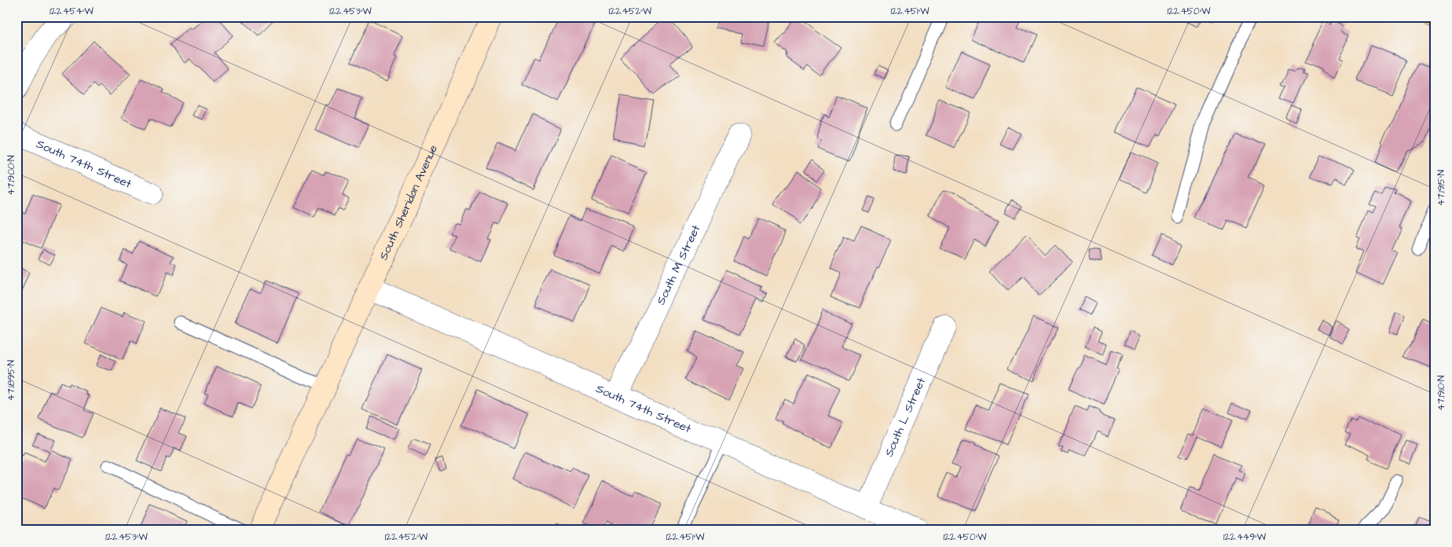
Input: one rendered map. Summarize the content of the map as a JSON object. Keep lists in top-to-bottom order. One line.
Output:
{"streets":{"street":["South 74th Street","South Sheridan Avenue","South M Street","South L Street"]},"crossings":[["South 74th Street","South Sheridan Avenue"],["South 74th Street","South M Street"],["South 74th Street","South L Street"]],"coordinates":["122.454°W","122.453°W","122.452°W","122.451°W","122.450°W","47.1900°N","47.1915°N","47.1895°N","47.1910°N","122.449°W"]}
